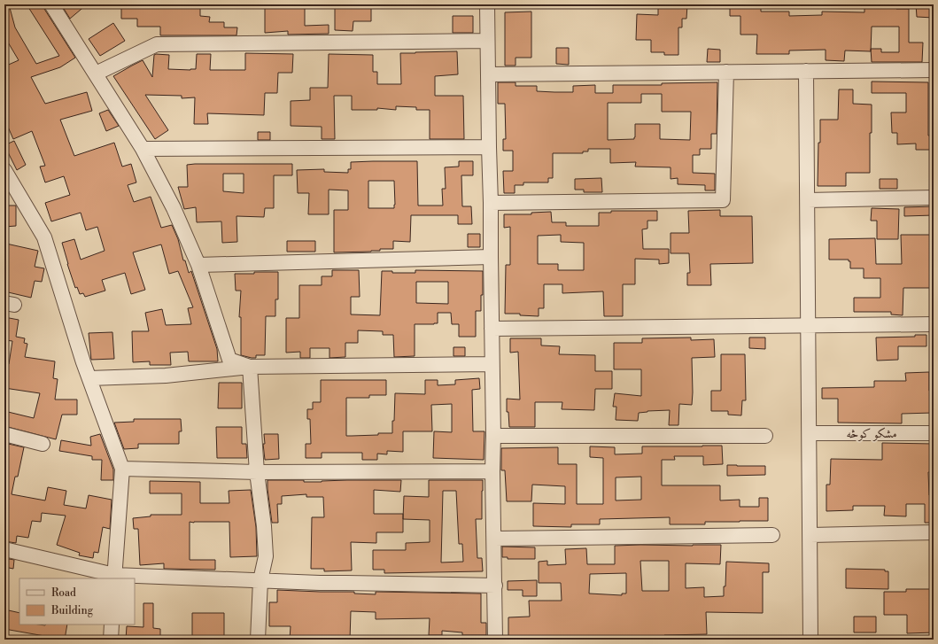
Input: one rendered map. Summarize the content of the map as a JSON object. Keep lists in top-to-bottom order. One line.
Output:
{"streets":{"street":["مشکو کوڅه"]},"legend":["Road","Building"]}
